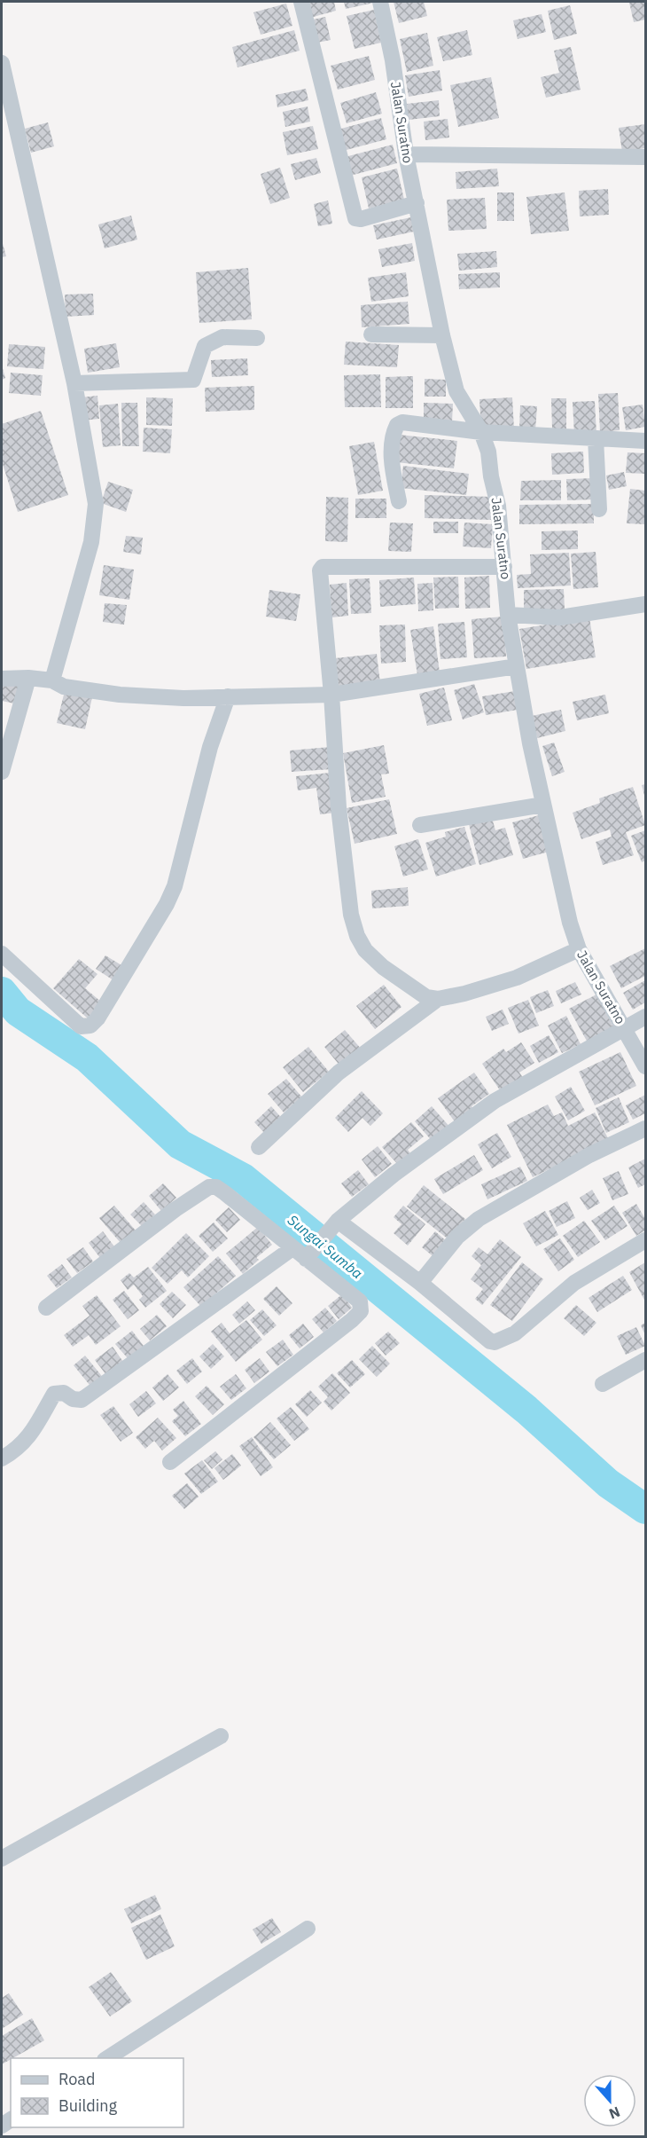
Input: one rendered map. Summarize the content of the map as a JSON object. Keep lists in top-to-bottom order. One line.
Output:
{"streets":{"street":["Jalan Suratno"]},"water":["Sungai Sumba"],"legend":["Road","Building"],"north":"bottom"}
